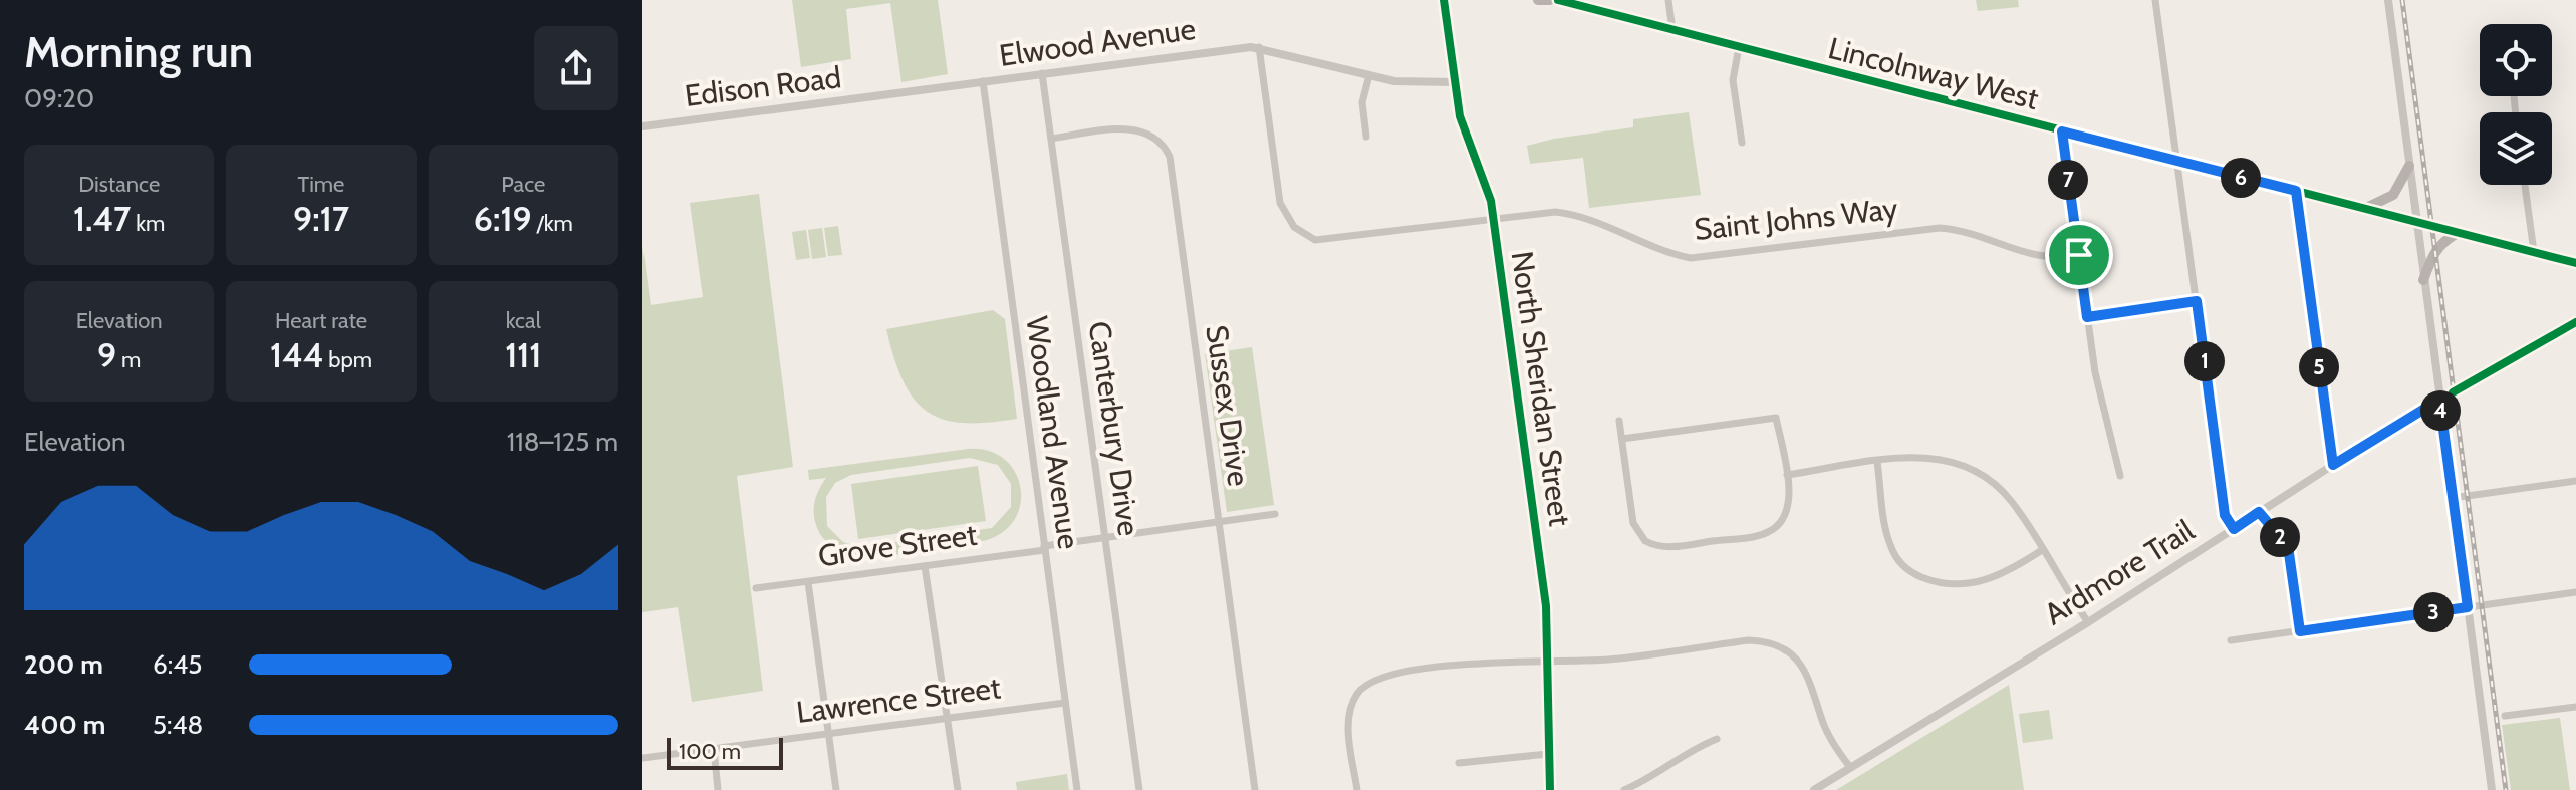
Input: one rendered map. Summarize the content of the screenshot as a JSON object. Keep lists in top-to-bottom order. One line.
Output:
{"streets":{"main road":["Lincolnway West"],"street":["Elwood Avenue","Edison Road","Saint Johns Way","North Sheridan Street","Sussex Drive","Canterbury Drive","Woodland Avenue","Grove Street","Ardmore Trail","Lawrence Street"]},"crossings":[["Elwood Avenue","Edison Road"],["Elwood Avenue","Saint Johns Way"],["Elwood Avenue","North Sheridan Street"],["Elwood Avenue","Canterbury Drive"],["Elwood Avenue","Woodland Avenue"],["Saint Johns Way","North Sheridan Street"],["Sussex Drive","Canterbury Drive"],["Sussex Drive","Grove Street"],["Canterbury Drive","Grove Street"],["Woodland Avenue","Grove Street"],["Woodland Avenue","Lawrence Street"]],"scale_bar":"100 m","page":{"heading":["Morning run","09:20"],"stats":[["Distance","1.47 km"],["Time","9:17"],["Pace","6:19 /km"],["Elevation","9 m"],["Heart rate","144 bpm"],["kcal","111"]],"pins":["6","7","1","5","4","2","3"],"chart":["Elevation","118–125 m"],"list":[{"name":"200 m","note":"6:45"},{"name":"400 m","note":"5:48"}],"scale":"100 m"}}
